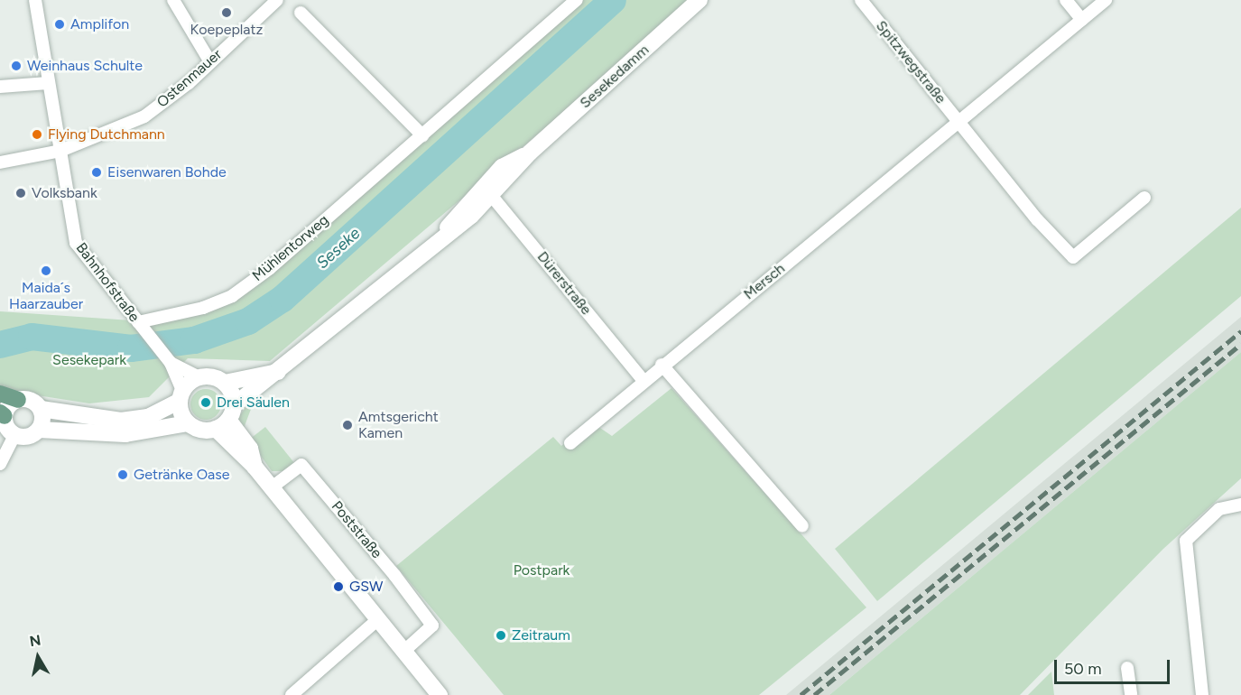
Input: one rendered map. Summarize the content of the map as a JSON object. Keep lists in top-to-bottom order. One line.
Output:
{"streets":{"street":["Spitzwegstraße","Sesekedamm","Ostenmauer","Mühlentorweg","Mersch","Bahnhofstraße","Dürerstraße","Poststraße"]},"crossings":[["Spitzwegstraße","Mersch"],["Sesekedamm","Bahnhofstraße"],["Sesekedamm","Dürerstraße"],["Ostenmauer","Bahnhofstraße"],["Mühlentorweg","Bahnhofstraße"],["Mersch","Dürerstraße"]],"water":["Seseke"],"parks":["Sesekepark","Postpark"],"places":["Koepeplatz","Amplifon","Weinhaus Schulte","Flying Dutchmann","Eisenwaren Bohde","Volksbank","Maida´s Haarzauber","Drei Säulen","Amtsgericht Kamen","Getränke Oase","GSW","Zeitraum"],"scale_bar":"50 m","north":"top"}
